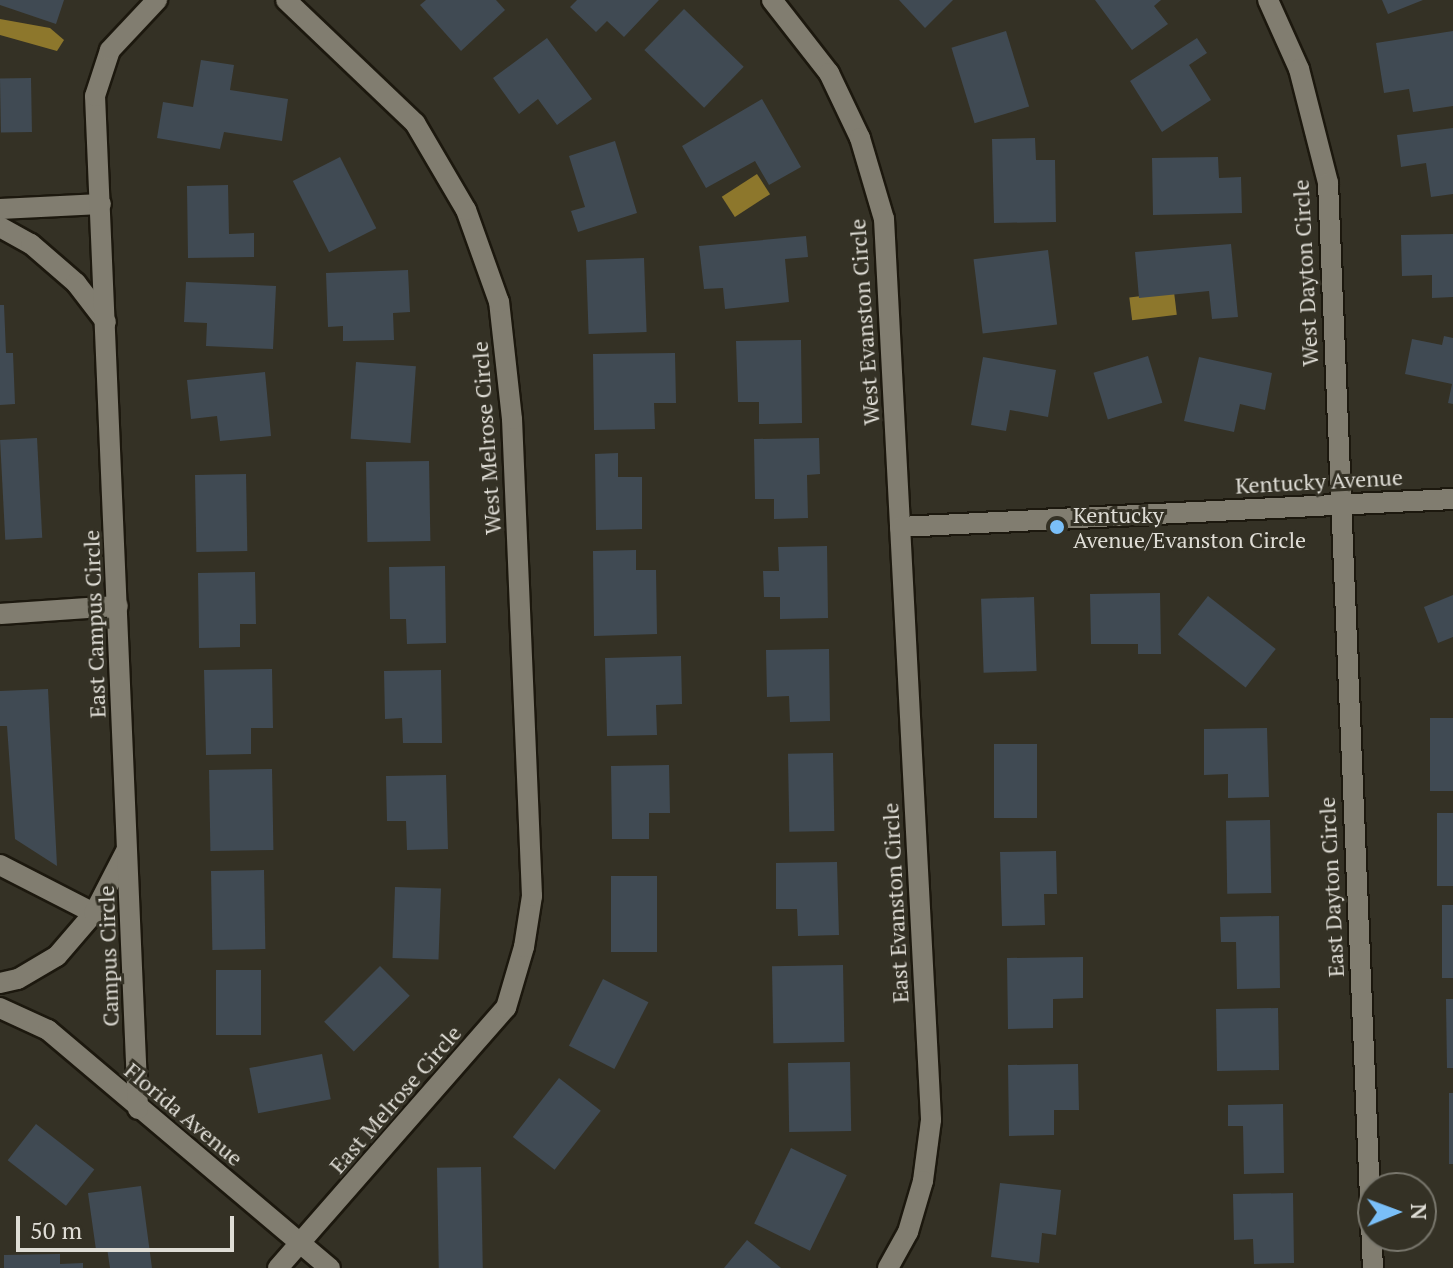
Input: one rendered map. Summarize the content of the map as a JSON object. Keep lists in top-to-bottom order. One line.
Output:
{"streets":{"street":["West Dayton Circle","West Evanston Circle","West Melrose Circle","Kentucky Avenue","East Campus Circle","East Dayton Circle","East Evanston Circle","Campus Circle","East Melrose Circle","Florida Avenue"]},"crossings":[["West Dayton Circle","Kentucky Avenue"],["West Dayton Circle","East Dayton Circle"],["West Evanston Circle","Kentucky Avenue"],["West Evanston Circle","East Evanston Circle"],["West Melrose Circle","East Melrose Circle"],["Kentucky Avenue","East Dayton Circle"],["Kentucky Avenue","East Evanston Circle"],["East Campus Circle","Campus Circle"],["Campus Circle","Florida Avenue"],["East Melrose Circle","Florida Avenue"]],"places":["Kentucky Avenue/Evanston Circle"],"scale_bar":"50 m","north":"right"}
